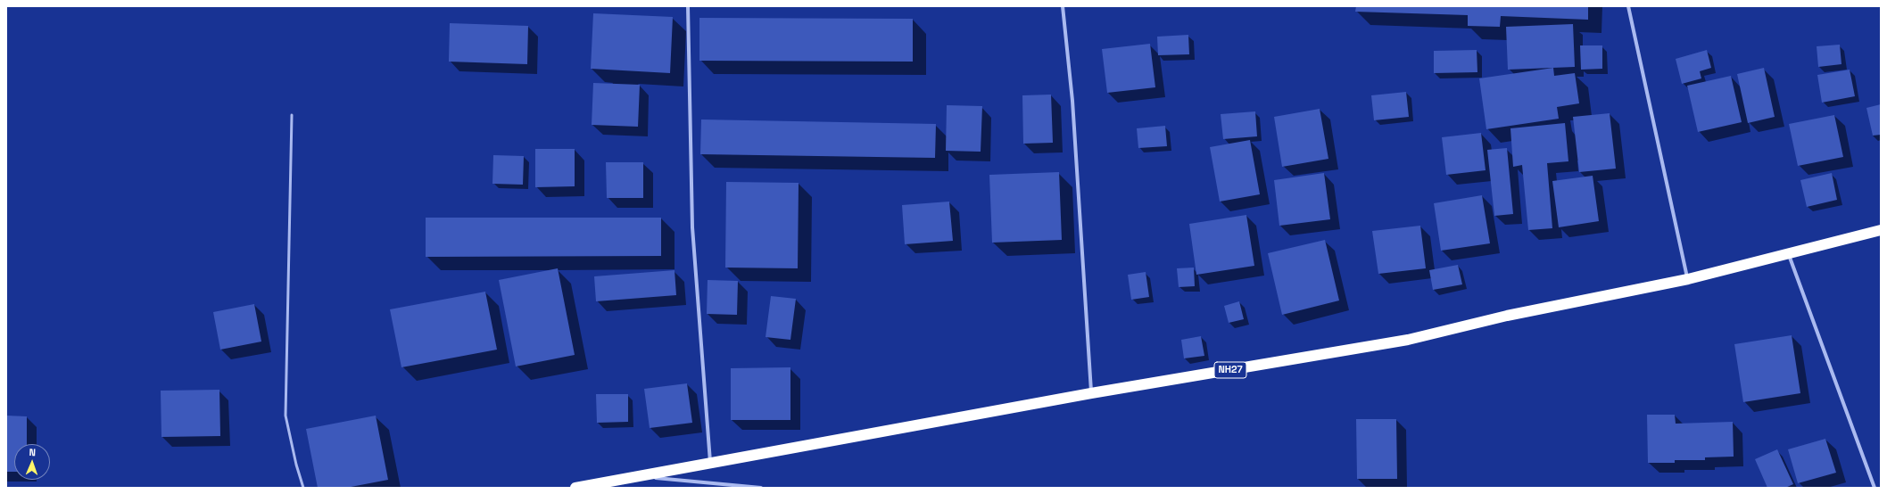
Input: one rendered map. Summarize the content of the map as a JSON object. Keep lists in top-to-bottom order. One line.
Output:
{"streets":{"highway":["NH27"]},"north":"top"}
